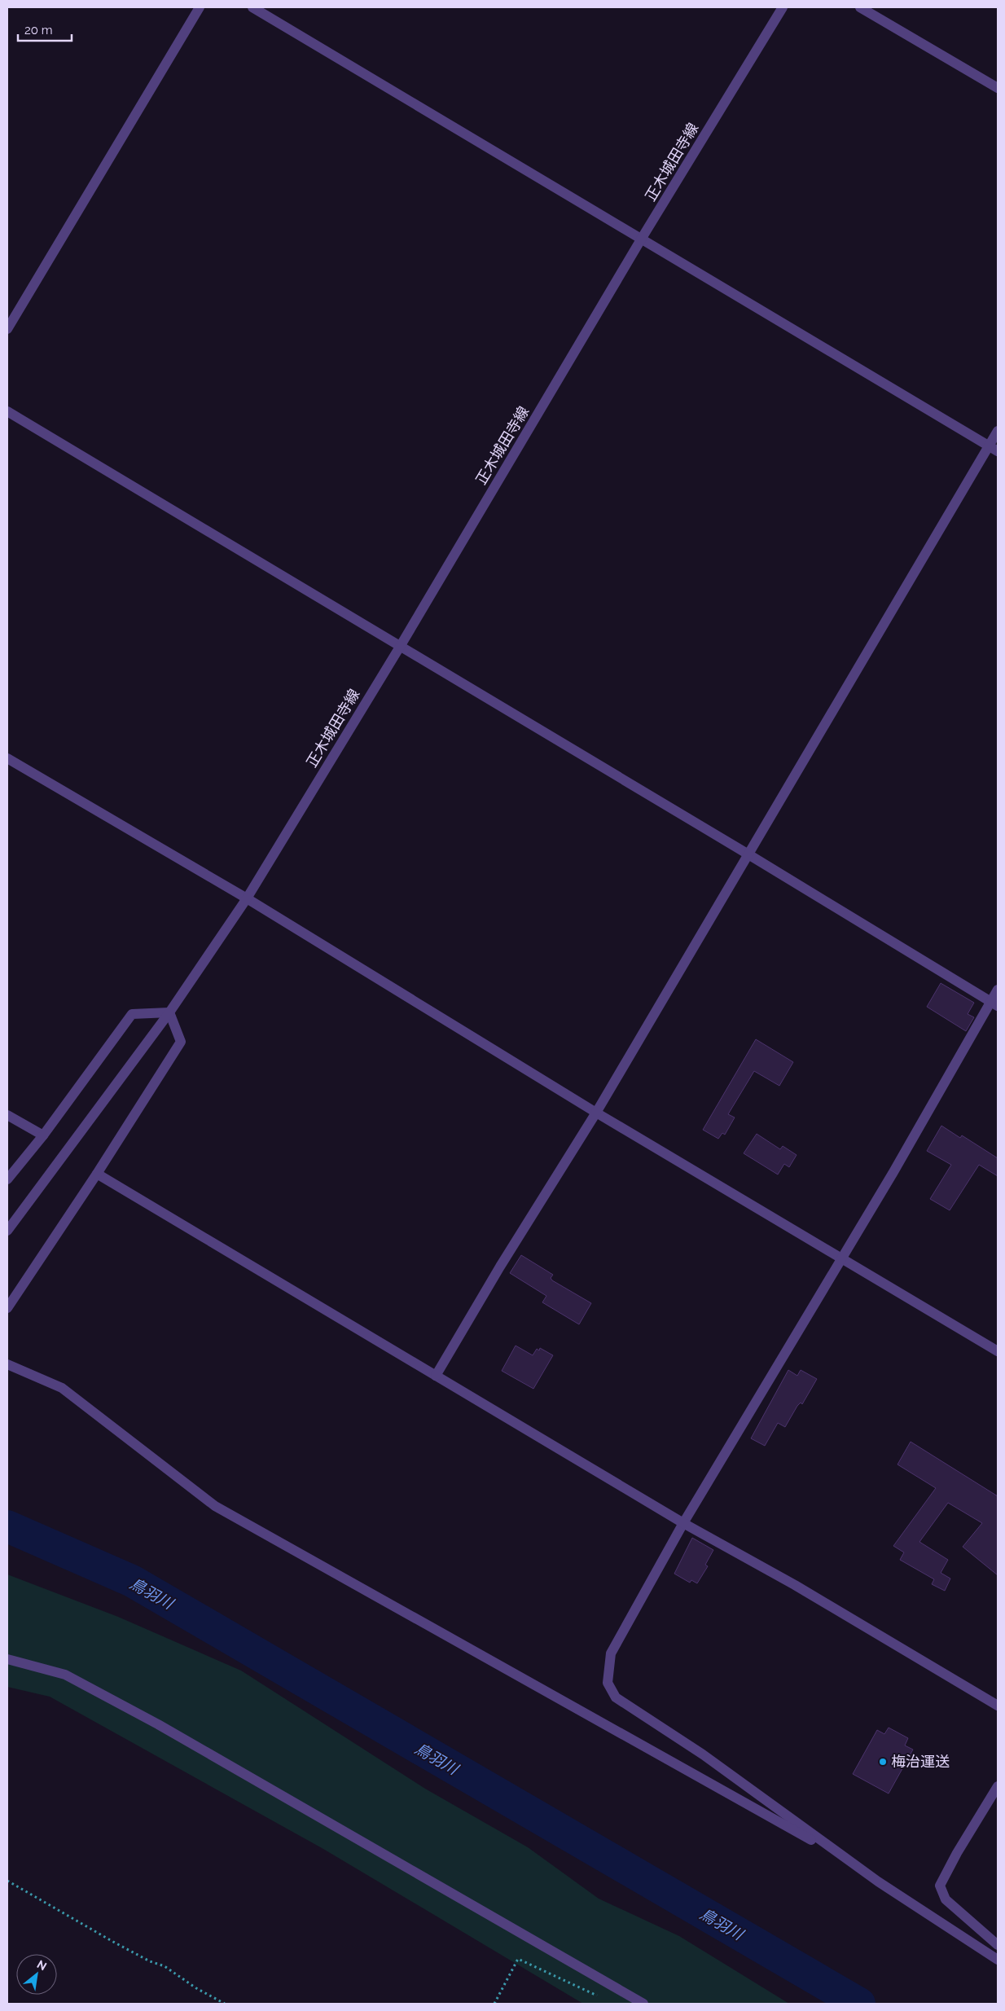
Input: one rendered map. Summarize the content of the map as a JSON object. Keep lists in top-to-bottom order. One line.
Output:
{"streets":{"street":["正木城田寺線"]},"water":["鳥羽川"],"places":["梅治運送"],"scale_bar":"20 m","north":"top right"}
